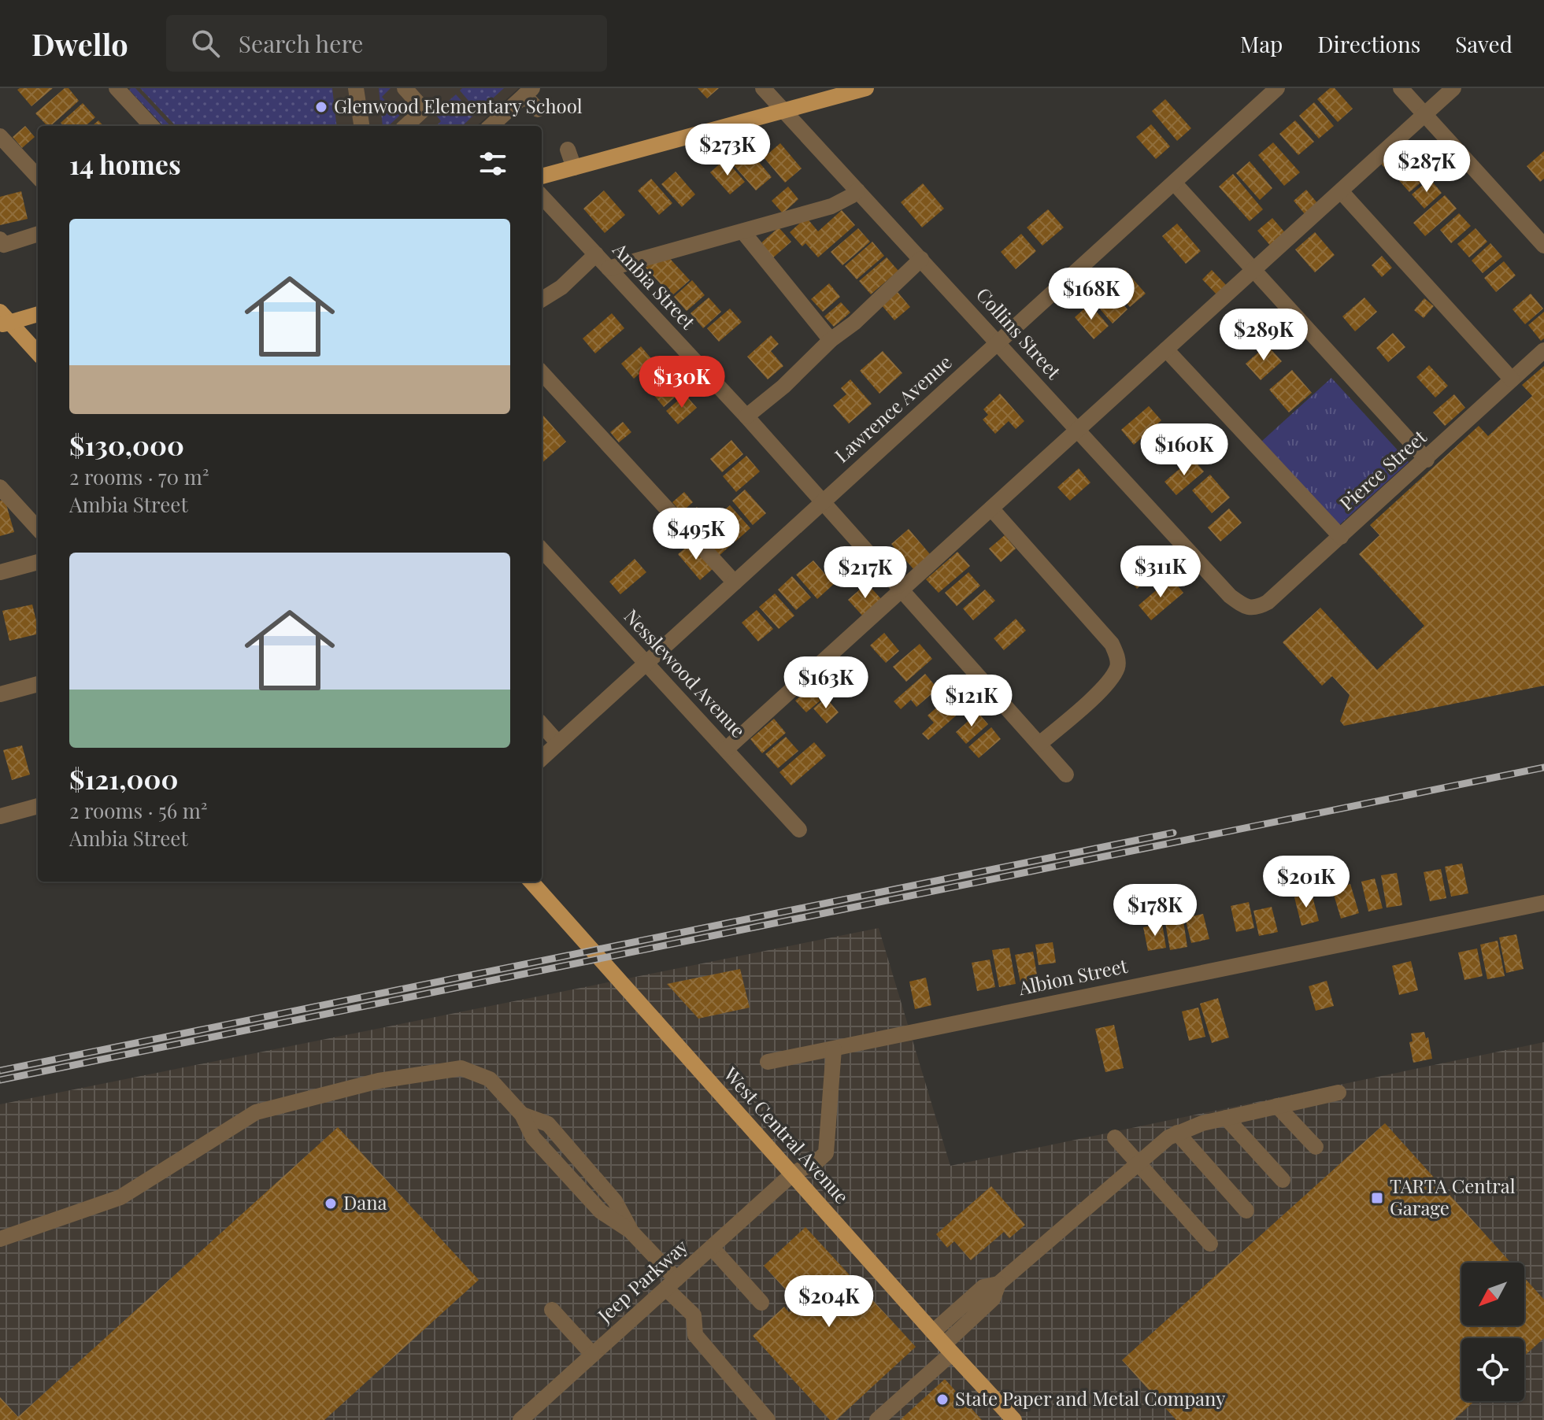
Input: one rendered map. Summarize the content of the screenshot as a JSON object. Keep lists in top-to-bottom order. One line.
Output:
{"streets":{"main road":["West Central Avenue"],"street":["Ambia Street","Collins Street","Lawrence Avenue","Pierce Street","Nesslewood Avenue","Albion Street","Jeep Parkway"]},"crossings":[["Ambia Street","Lawrence Avenue"],["Collins Street","Lawrence Avenue"],["Collins Street","Pierce Street"],["Lawrence Avenue","Nesslewood Avenue"],["West Central Avenue","Jeep Parkway"]],"places":{"other":["Glenwood Elementary School","Dana","State Paper and Metal Company"],"transit":["TARTA Central Garage"]},"north":"bottom left","page":{"header":"Dwello","search":"Search here","nav":["Map","Directions","Saved"],"price":["$273K","$287K","$168K","$289K","$130K","$160K","$495K","$311K","$217K","$163K","$121K","$201K","$178K","$204K"],"heading":"14 homes","list":[{"name":"$130,000","note":"2 rooms · 70 m² · Ambia Street"},{"name":"$121,000","note":"2 rooms · 56 m² · Ambia Street"}]}}
